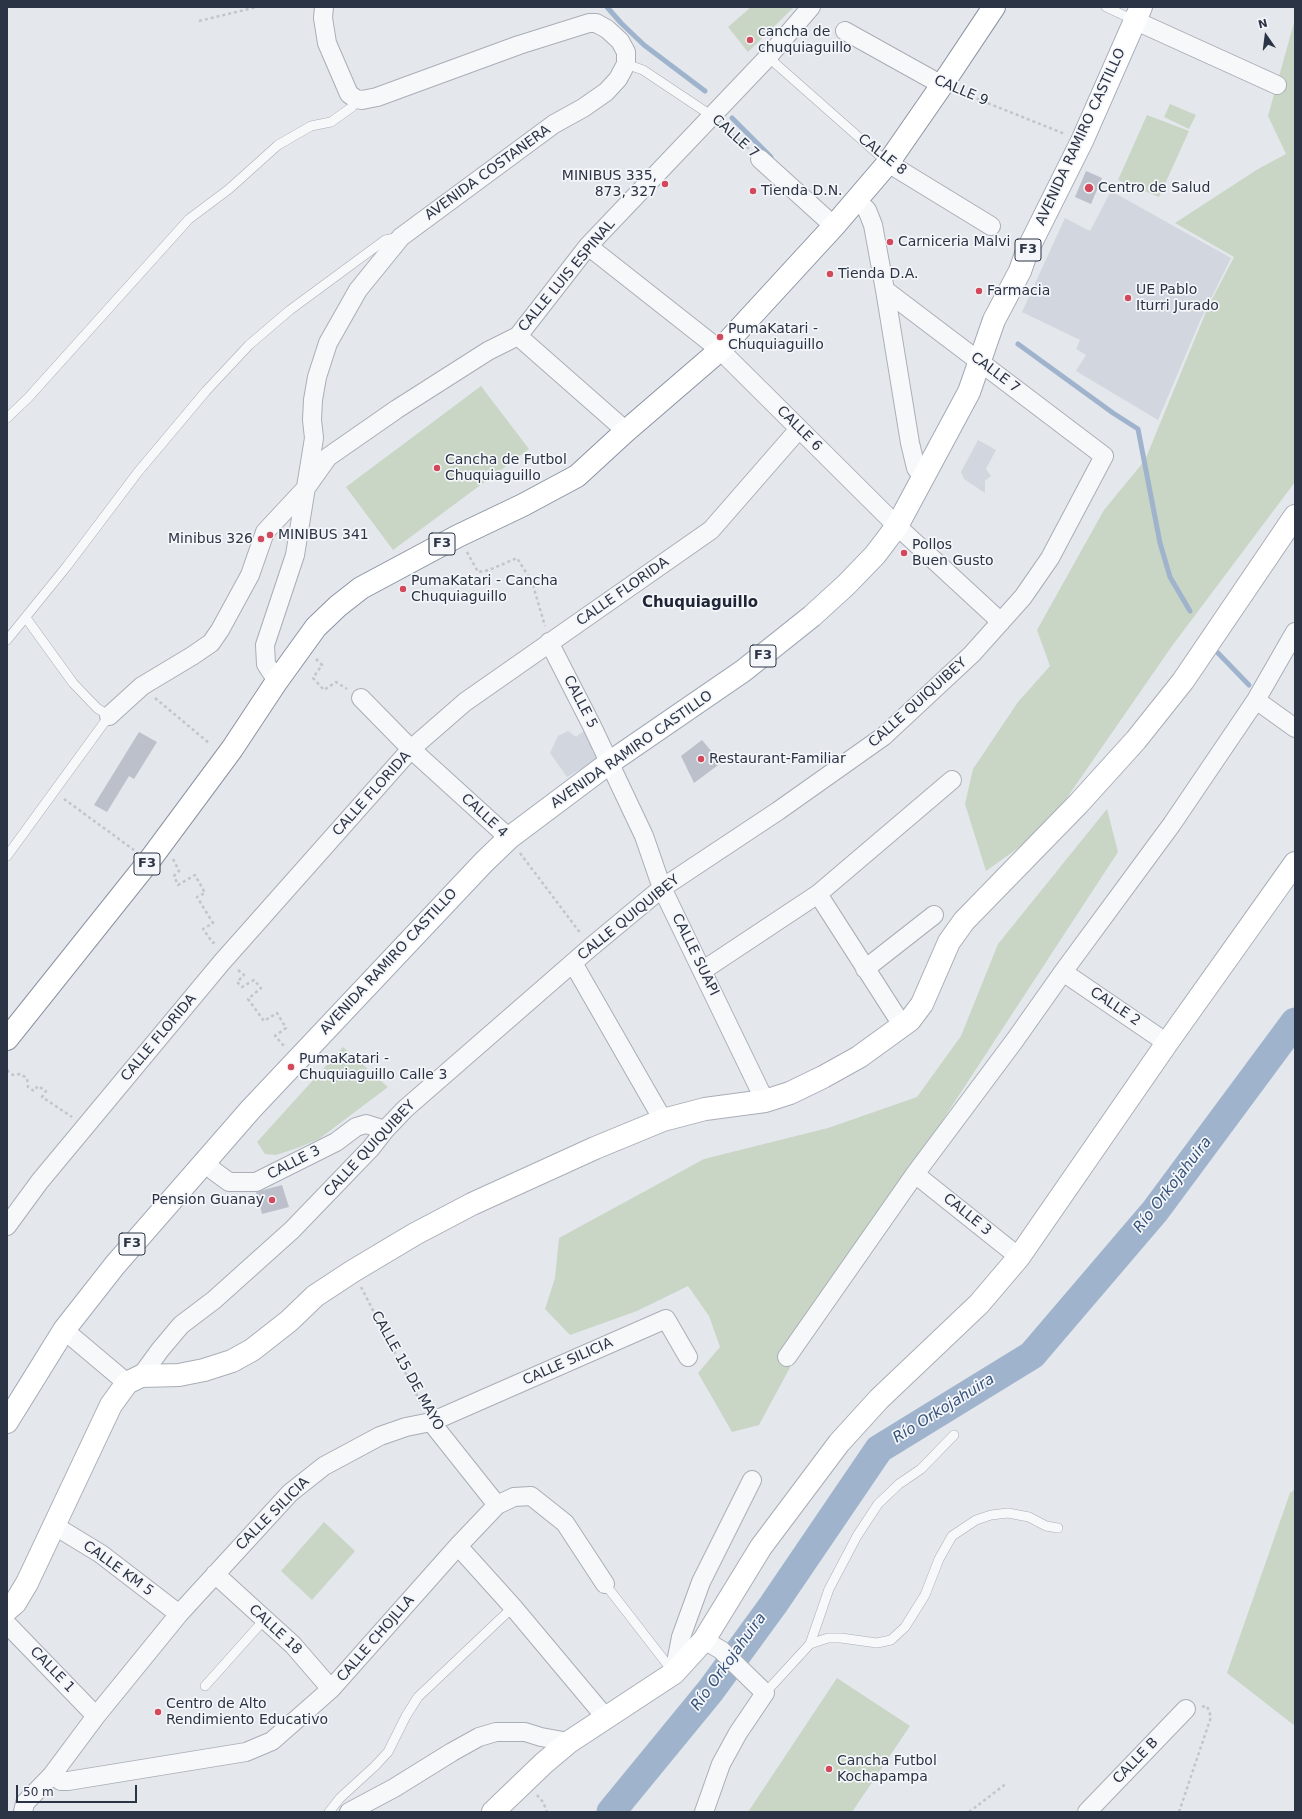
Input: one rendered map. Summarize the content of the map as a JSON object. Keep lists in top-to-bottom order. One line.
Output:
{"streets":{"main road":["AVENIDA RAMIRO CASTILLO","F3"],"street":["CALLE 9","CALLE 7","CALLE 8","AVENIDA COSTANERA","CALLE LUIS ESPINAL","CALLE 6","CALLE FLORIDA","CALLE 5","CALLE QUIQUIBEY","CALLE 4","CALLE SUAPI","CALLE 2","CALLE 3","CALLE SILICIA","CALLE 15 DE MAYO","CALLE KM 5","CALLE 18","CALLE CHOJLLA","CALLE 1","CALLE B"]},"crossings":[["CALLE 9","AVENIDA RAMIRO CASTILLO"],["CALLE 9","F3"],["CALLE 7","AVENIDA RAMIRO CASTILLO"],["CALLE 7","AVENIDA COSTANERA"],["CALLE 7","F3"],["CALLE 7","CALLE LUIS ESPINAL"],["CALLE 7","CALLE QUIQUIBEY"],["AVENIDA RAMIRO CASTILLO","CALLE 6"],["AVENIDA RAMIRO CASTILLO","CALLE 5"],["AVENIDA RAMIRO CASTILLO","CALLE 4"],["AVENIDA RAMIRO CASTILLO","CALLE SUAPI"],["AVENIDA RAMIRO CASTILLO","CALLE 3"],["CALLE 8","F3"],["CALLE 8","CALLE LUIS ESPINAL"],["AVENIDA COSTANERA","F3"],["AVENIDA COSTANERA","CALLE LUIS ESPINAL"],["F3","CALLE 6"],["CALLE LUIS ESPINAL","CALLE 6"],["CALLE 6","CALLE FLORIDA"],["CALLE 6","CALLE QUIQUIBEY"],["CALLE FLORIDA","CALLE 5"],["CALLE FLORIDA","CALLE 4"],["CALLE 5","CALLE SUAPI"],["CALLE QUIQUIBEY","CALLE 4"],["CALLE QUIQUIBEY","CALLE SUAPI"],["CALLE QUIQUIBEY","CALLE 3"],["CALLE SILICIA","CALLE 15 DE MAYO"],["CALLE SILICIA","CALLE KM 5"],["CALLE SILICIA","CALLE 18"],["CALLE SILICIA","CALLE CHOJLLA"],["CALLE SILICIA","CALLE 1"],["CALLE 15 DE MAYO","CALLE CHOJLLA"],["CALLE 18","CALLE CHOJLLA"]],"districts":["Chuquiaguillo"],"water":["Río Orkojahuira"],"places":["cancha de chuquiaguillo","MINIBUS 335, 873, 327","Centro de Salud","Tienda D.N.","Carniceria Malvi","Tienda D.A.","Farmacia","UE Pablo Iturri Jurado","PumaKatari - Chuquiaguillo","Cancha de Futbol Chuquiaguillo","MINIBUS 341","Minibus 326","Pollos Buen Gusto","PumaKatari - Cancha Chuquiaguillo","Restaurant-Familiar","PumaKatari - Chuquiaguillo Calle 3","Pension Guanay","Centro de Alto Rendimiento Educativo","Cancha Futbol Kochapampa"],"scale_bar":"50 m","north":"top"}
